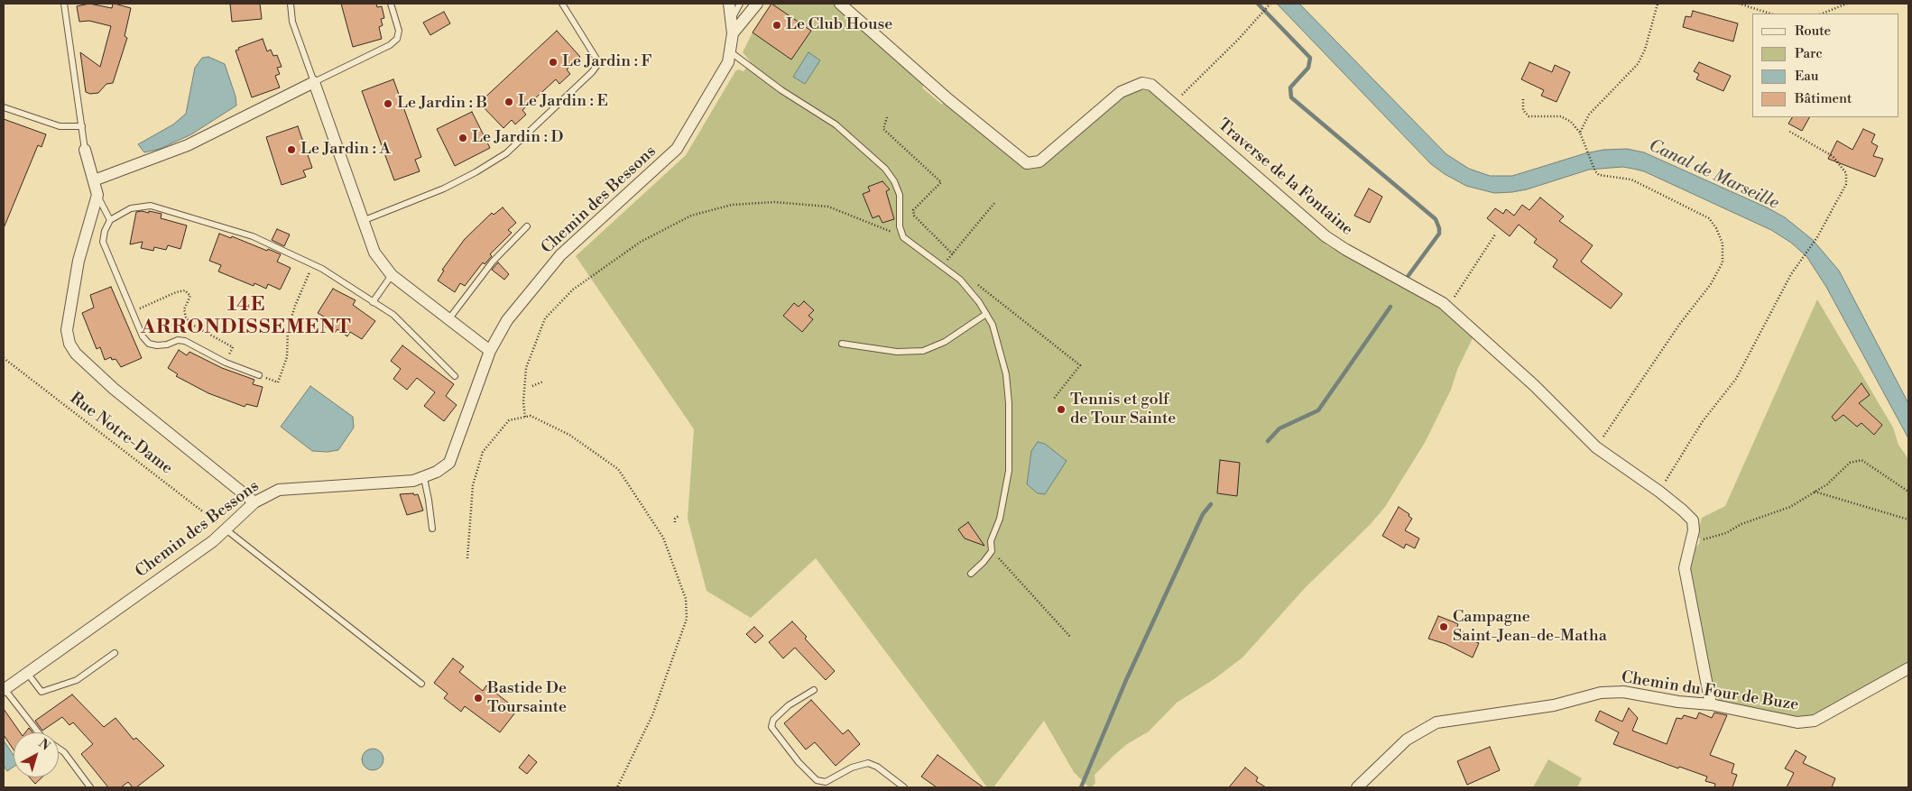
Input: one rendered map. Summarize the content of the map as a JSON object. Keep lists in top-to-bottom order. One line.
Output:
{"streets":{"street":["Traverse de la Fontaine","Chemin des Bessons","Chemin du Four de Buze"],"path":["Rue Notre-Dame"]},"crossings":[["Traverse de la Fontaine","Chemin du Four de Buze"],["Chemin des Bessons","Rue Notre-Dame"]],"districts":["14E ARRONDISSEMENT"],"water":["Canal de Marseille"],"places":["Le Club House","Le Jardin : F","Le Jardin : E","Le Jardin : B","Le Jardin : D","Le Jardin : A","Tennis et golf de Tour Sainte","Campagne Saint-Jean-de-Matha","Bastide De Toursainte"],"legend":["Route","Parc","Eau","Bâtiment"],"north":"top right"}
